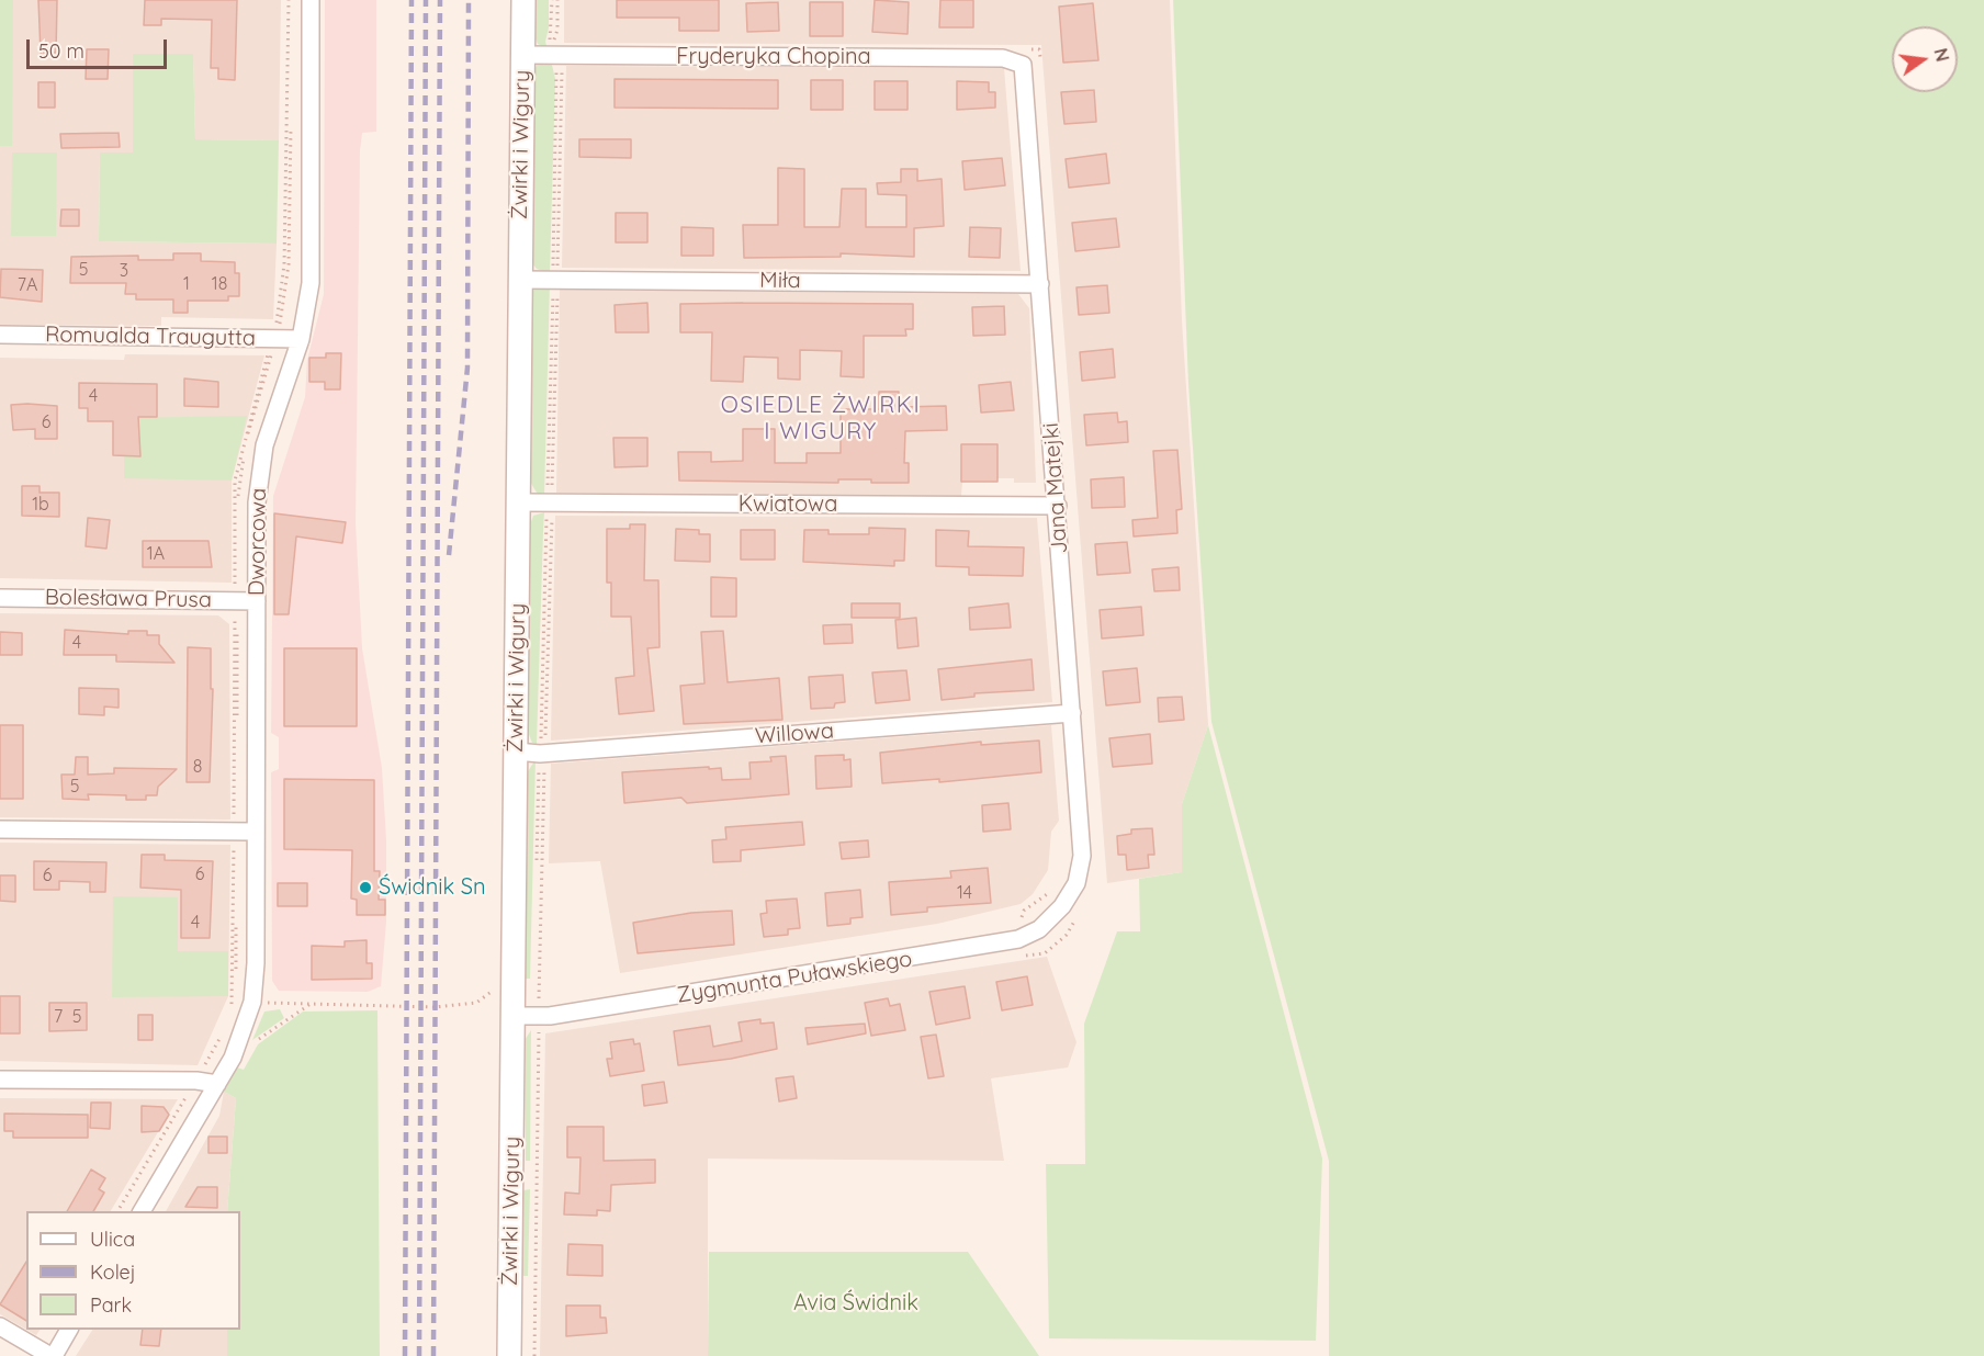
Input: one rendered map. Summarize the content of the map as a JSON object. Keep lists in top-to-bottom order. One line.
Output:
{"streets":{"main road":["Żwirki i Wigury"],"street":["Fryderyka Chopina","Miła","Romualda Traugutta","Jana Matejki","Kwiatowa","Dworcowa","Bolesława Prusa","Willowa","Zygmunta Puławskiego"]},"crossings":[["Fryderyka Chopina","Żwirki i Wigury"],["Fryderyka Chopina","Jana Matejki"],["Żwirki i Wigury","Miła"],["Żwirki i Wigury","Kwiatowa"],["Żwirki i Wigury","Willowa"],["Żwirki i Wigury","Zygmunta Puławskiego"],["Miła","Jana Matejki"],["Romualda Traugutta","Dworcowa"],["Jana Matejki","Kwiatowa"],["Jana Matejki","Willowa"],["Jana Matejki","Zygmunta Puławskiego"],["Dworcowa","Bolesława Prusa"]],"districts":["OSIEDLE ŻWIRKI I WIGURY"],"parks":["Avia Świdnik"],"places":["Świdnik Sn"],"house_numbers":["5","3","1","18","7A","4","6","1b","1A","4","8","5","6","6","14","4","7","5"],"legend":["Ulica","Kolej","Park"],"scale_bar":"50 m","north":"right"}
